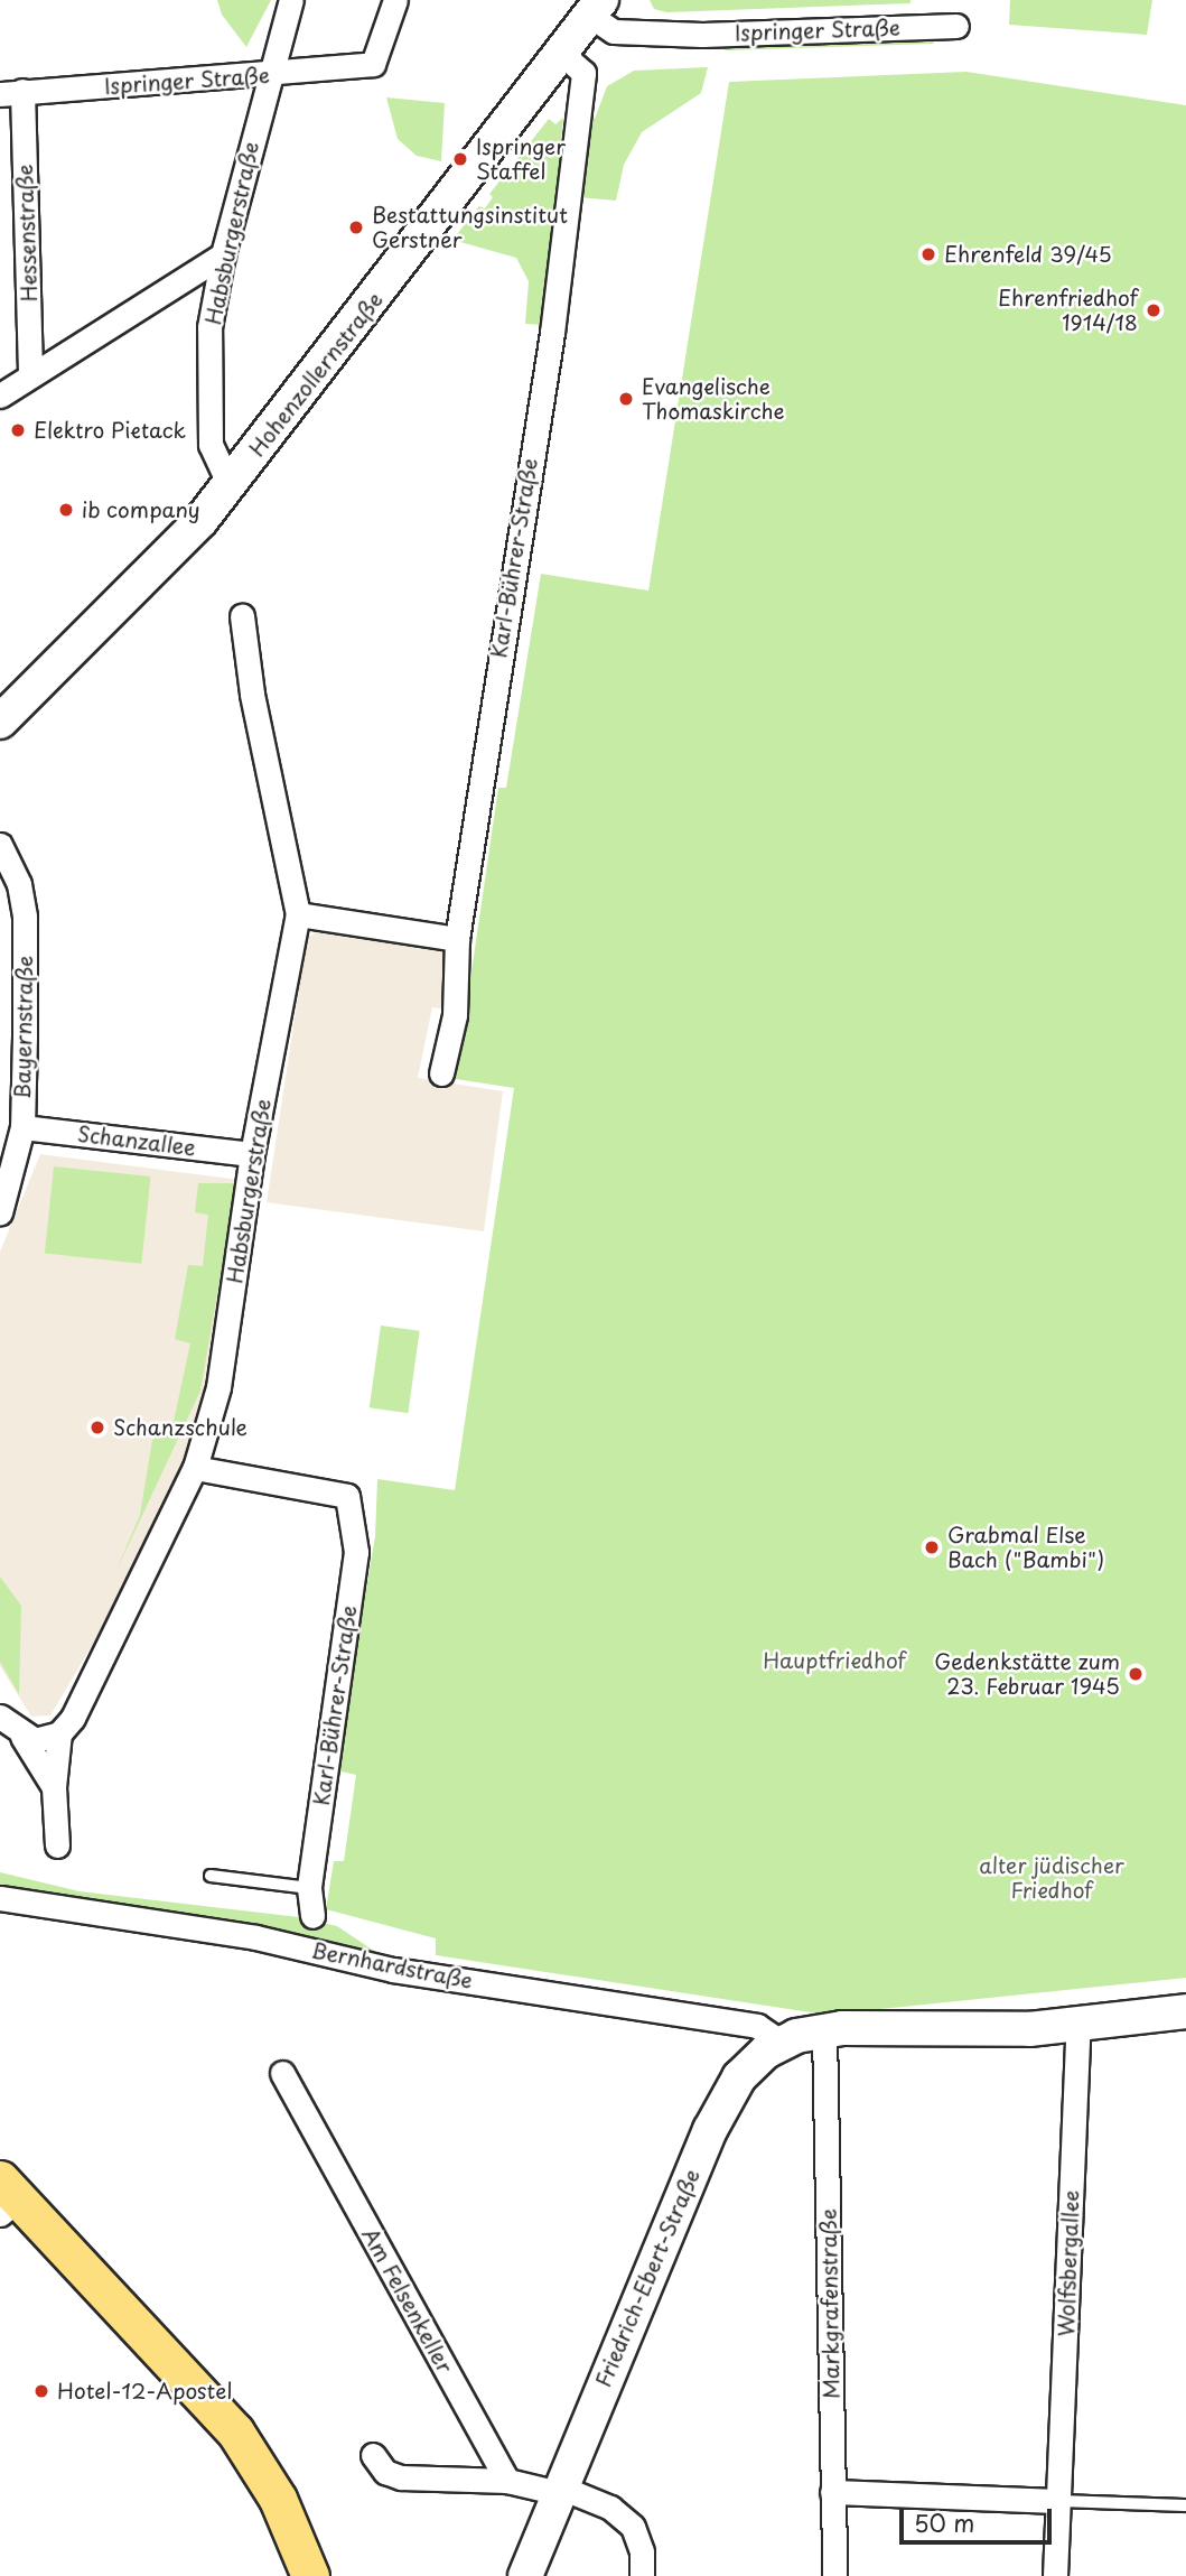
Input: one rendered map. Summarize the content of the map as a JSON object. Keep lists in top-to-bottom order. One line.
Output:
{"streets":{"main road":["Hohenzollernstraße","Friedrich-Ebert-Straße"],"street":["Ispringer Straße","Hessenstraße","Habsburgerstraße","Karl-Bührer-Straße","Bayernstraße","Schanzallee","Bernhardstraße","Wolfsbergallee","Am Felsenkeller","Markgrafenstraße"]},"crossings":[["Ispringer Straße","Hessenstraße"],["Ispringer Straße","Habsburgerstraße"],["Ispringer Straße","Hohenzollernstraße"],["Habsburgerstraße","Hohenzollernstraße"],["Habsburgerstraße","Karl-Bührer-Straße"],["Habsburgerstraße","Schanzallee"],["Hohenzollernstraße","Karl-Bührer-Straße"],["Bayernstraße","Schanzallee"],["Bernhardstraße","Friedrich-Ebert-Straße"],["Friedrich-Ebert-Straße","Markgrafenstraße"]],"parks":["Hauptfriedhof","alter jüdischer Friedhof"],"places":["Ispringer Staffel","Bestattungsinstitut Gerstner","Ehrenfeld 39/45","Ehrenfriedhof 1914/18","Evangelische Thomaskirche","Elektro Pietack","ib company","Schanzschule","Grabmal Else Bach (\"Bambi\")","Gedenkstätte zum 23. Februar 1945","Hotel-12-Apostel"],"scale_bar":"50 m"}
